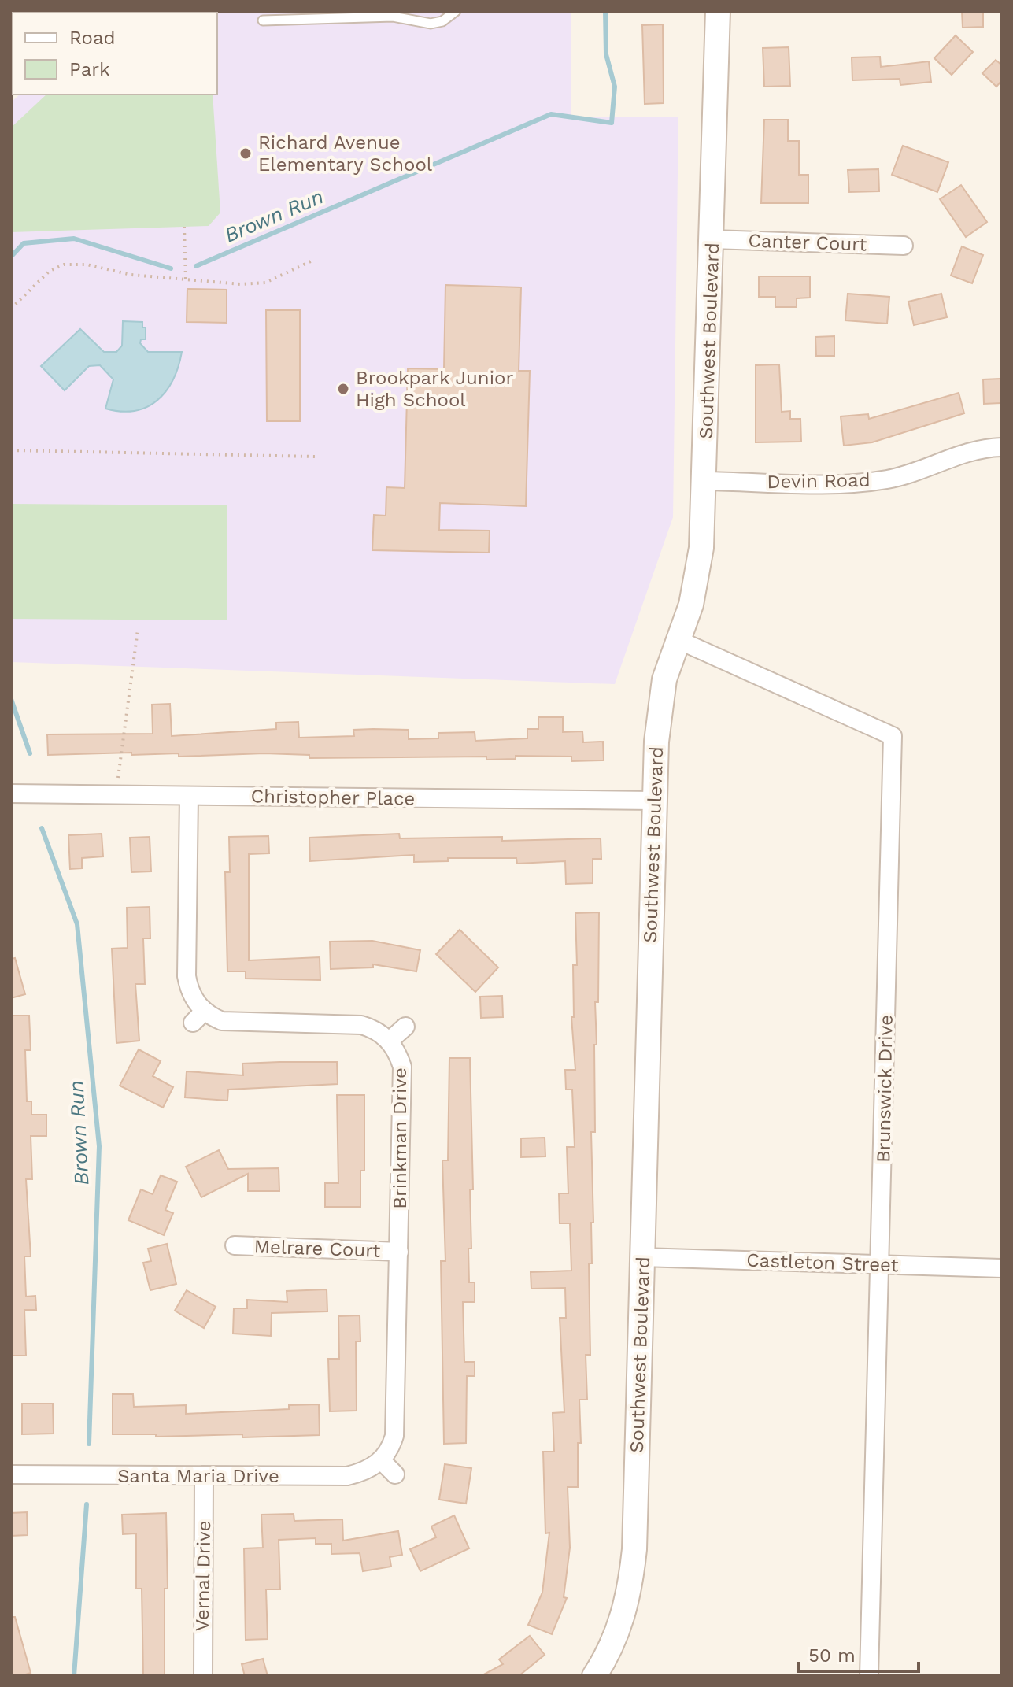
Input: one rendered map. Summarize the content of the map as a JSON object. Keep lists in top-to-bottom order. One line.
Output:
{"streets":{"street":["Canter Court","Southwest Boulevard","Devin Road","Christopher Place","Brunswick Drive","Brinkman Drive","Melrare Court","Castleton Street","Santa Maria Drive","Vernal Drive"]},"crossings":[["Canter Court","Southwest Boulevard"],["Southwest Boulevard","Devin Road"],["Southwest Boulevard","Christopher Place"],["Southwest Boulevard","Brunswick Drive"],["Southwest Boulevard","Castleton Street"],["Christopher Place","Brinkman Drive"],["Brunswick Drive","Castleton Street"],["Brinkman Drive","Melrare Court"],["Brinkman Drive","Santa Maria Drive"],["Santa Maria Drive","Vernal Drive"]],"water":["Brown Run"],"places":["Richard Avenue Elementary School","Brookpark Junior High School"],"legend":["Road","Park"],"scale_bar":"50 m"}
